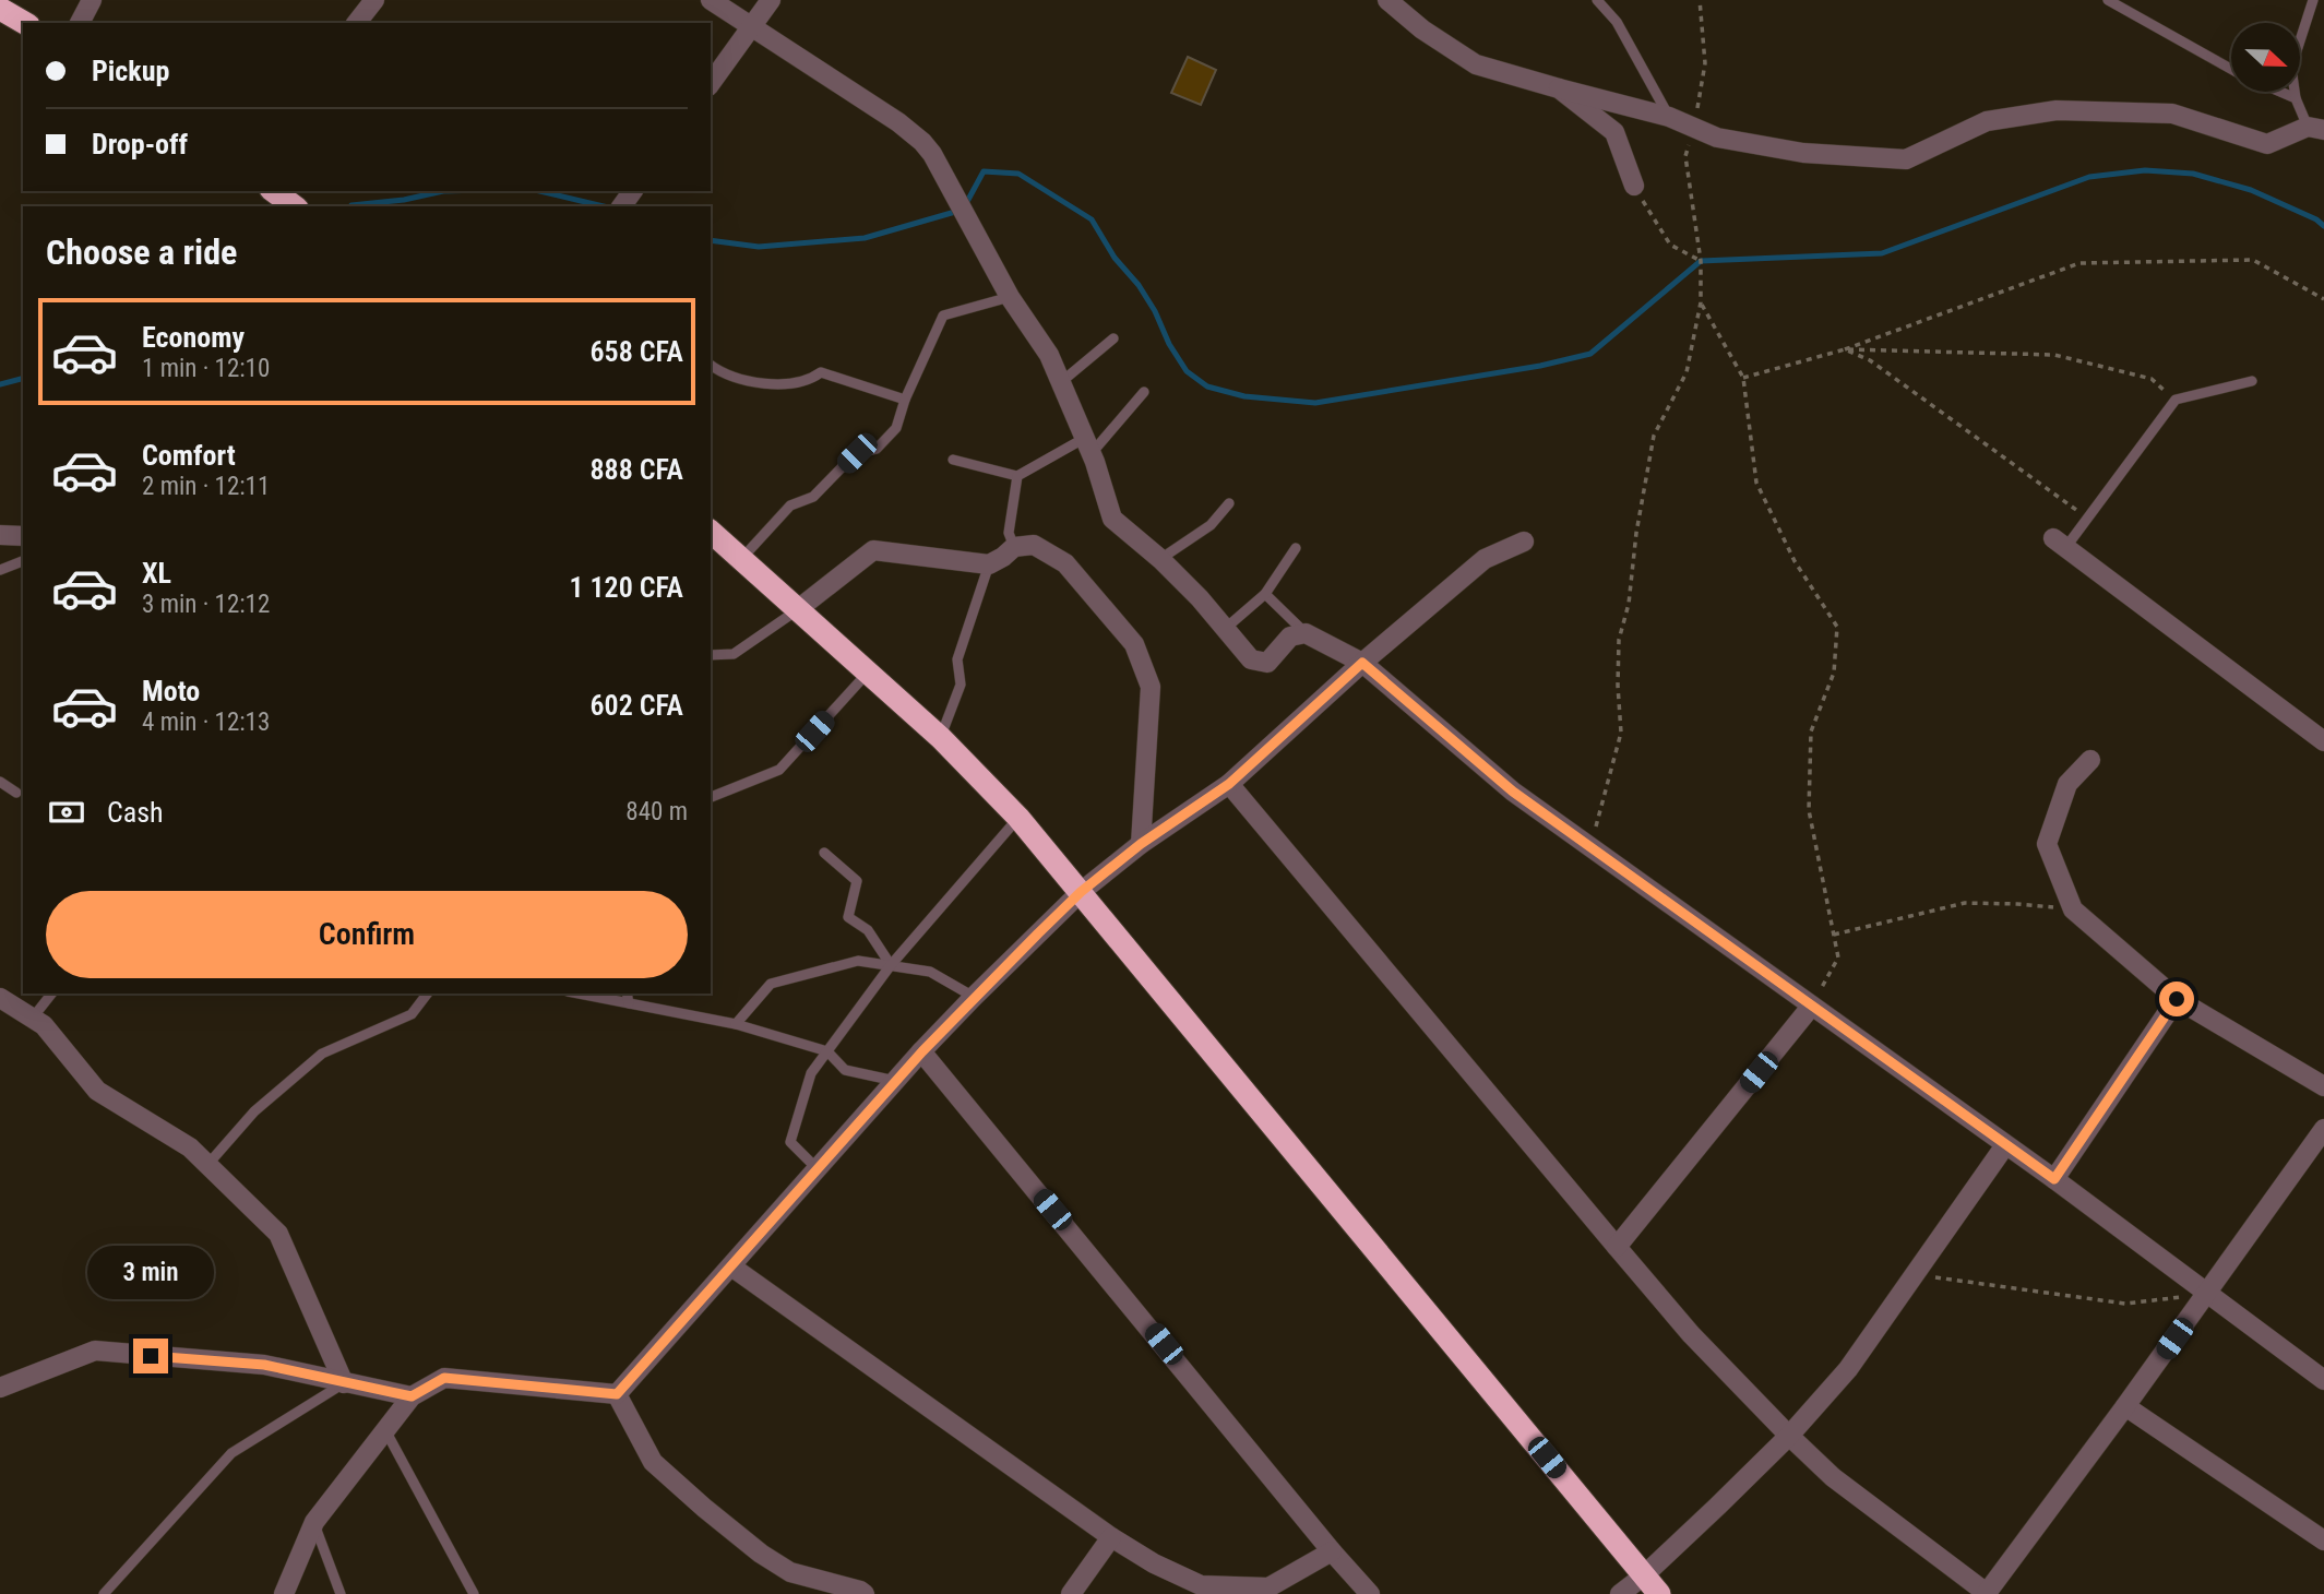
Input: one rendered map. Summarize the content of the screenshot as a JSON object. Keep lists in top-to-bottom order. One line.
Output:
{"north":"right","page":{"banner":["Pickup","Drop-off"],"heading":"Choose a ride","list":[{"name":"Economy","note":"1 min · 12:10","value":"658 CFA"},{"name":"Comfort","note":"2 min · 12:11","value":"888 CFA"},{"name":"XL","note":"3 min · 12:12","value":"1 120 CFA"},{"name":"Moto","note":"4 min · 12:13","value":"602 CFA"}],"pay":["Cash","840 m"],"buttons":"Confirm","bubble":"3 min"}}
